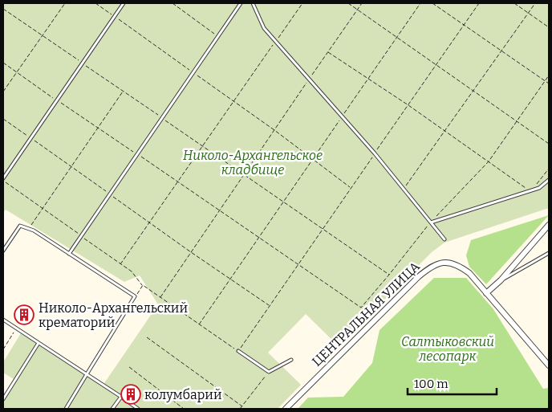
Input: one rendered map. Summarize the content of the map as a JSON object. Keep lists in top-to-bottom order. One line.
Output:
{"streets":{"street":["ЦЕНТРАЛЬНАЯ УЛИЦА"]},"parks":["Николо-Архангельское кладбище","Салтыковский лесопарк"],"places":{"building":["Николо-Архангельский крематорий","колумбарий"]},"scale_bar":"100 m"}
